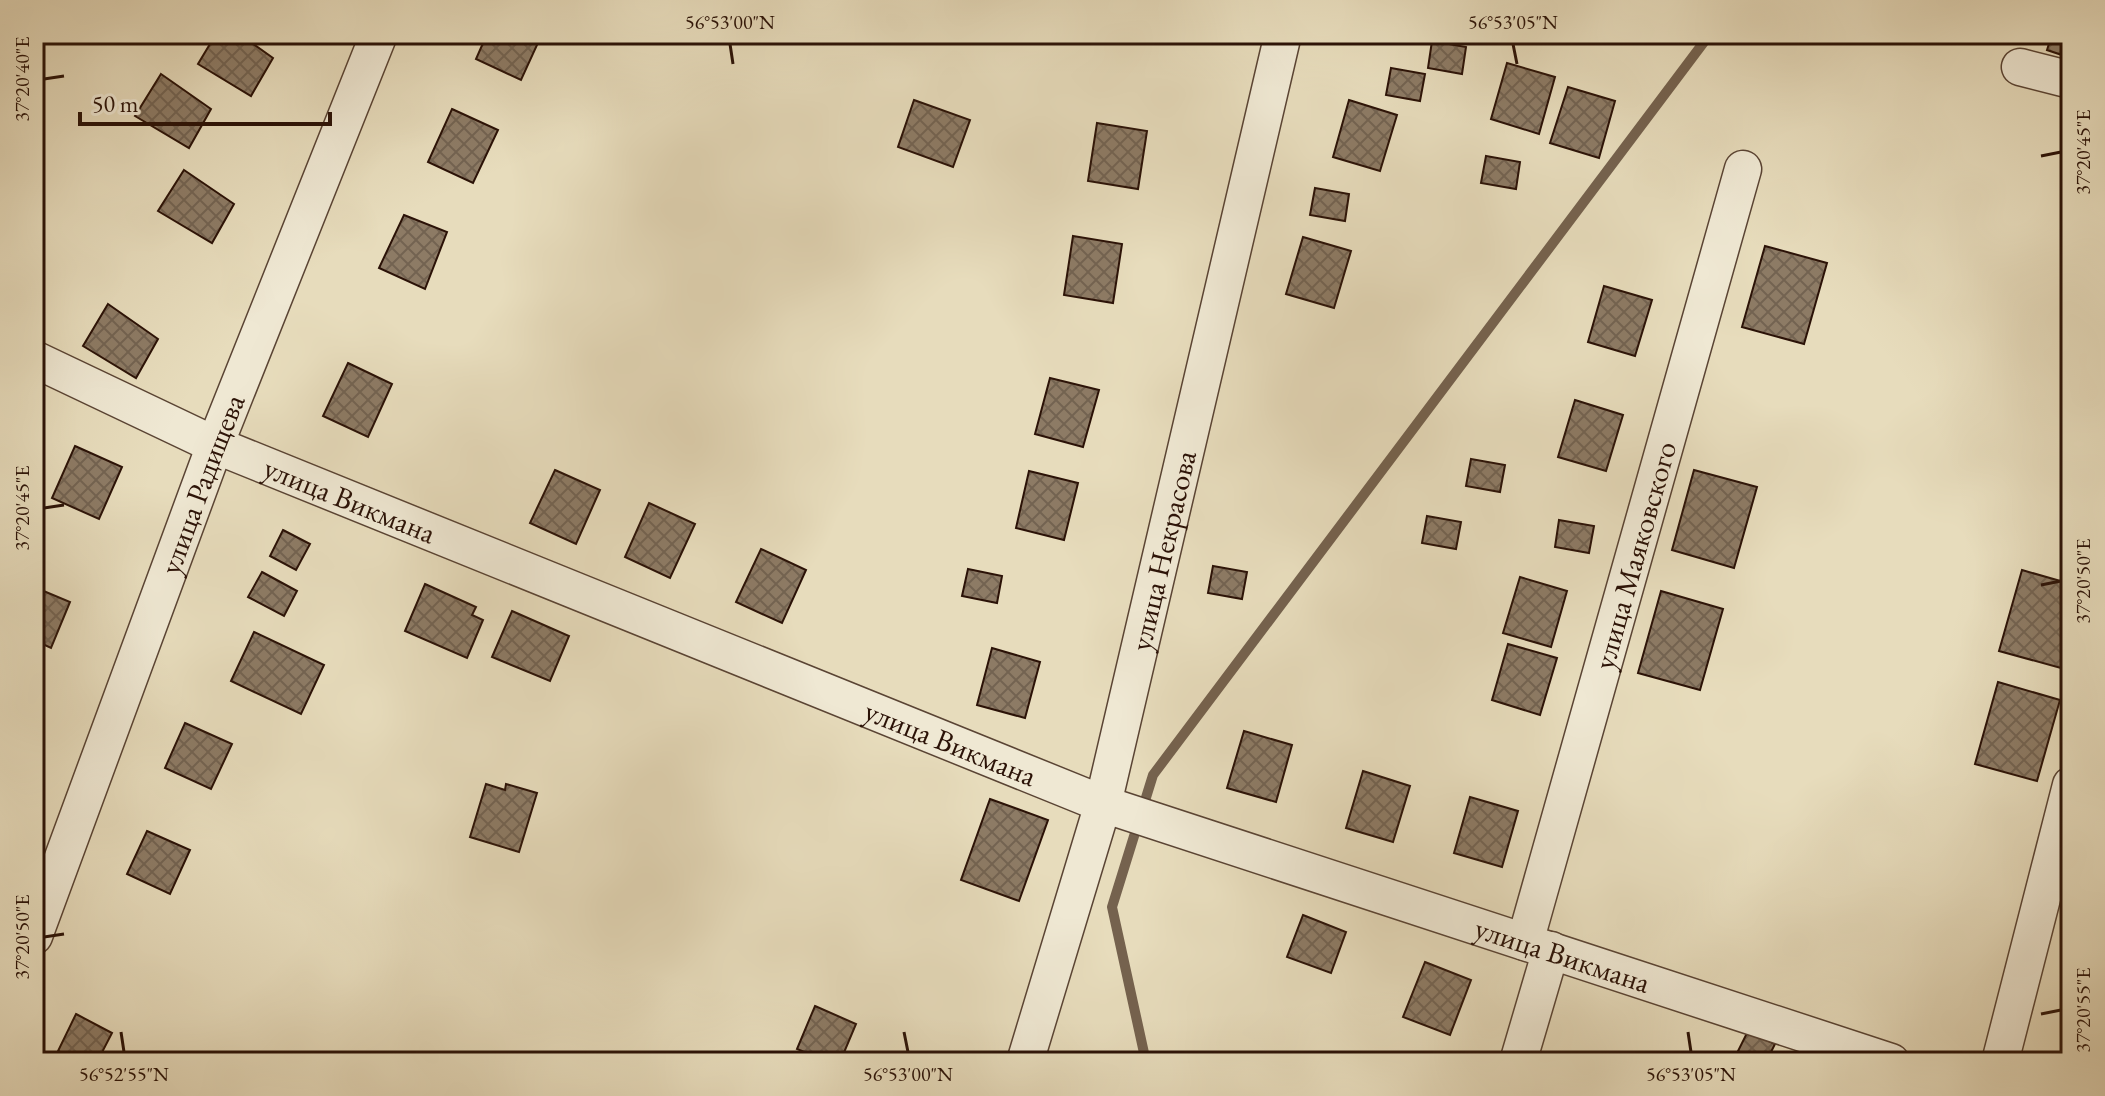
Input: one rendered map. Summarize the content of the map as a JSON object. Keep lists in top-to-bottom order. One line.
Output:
{"streets":{"street":["улица Радищева","улица Викмана","улица Некрасова","улица Маяковского"]},"crossings":[["улица Радищева","улица Викмана"],["улица Викмана","улица Некрасова"],["улица Викмана","улица Маяковского"]],"scale_bar":"50 m","coordinates":["56°53'00\"N","56°53'05\"N","37°20'40\"E","37°20'45\"E","37°20'50\"E","37°20'55\"E","56°52'55\"N"]}
